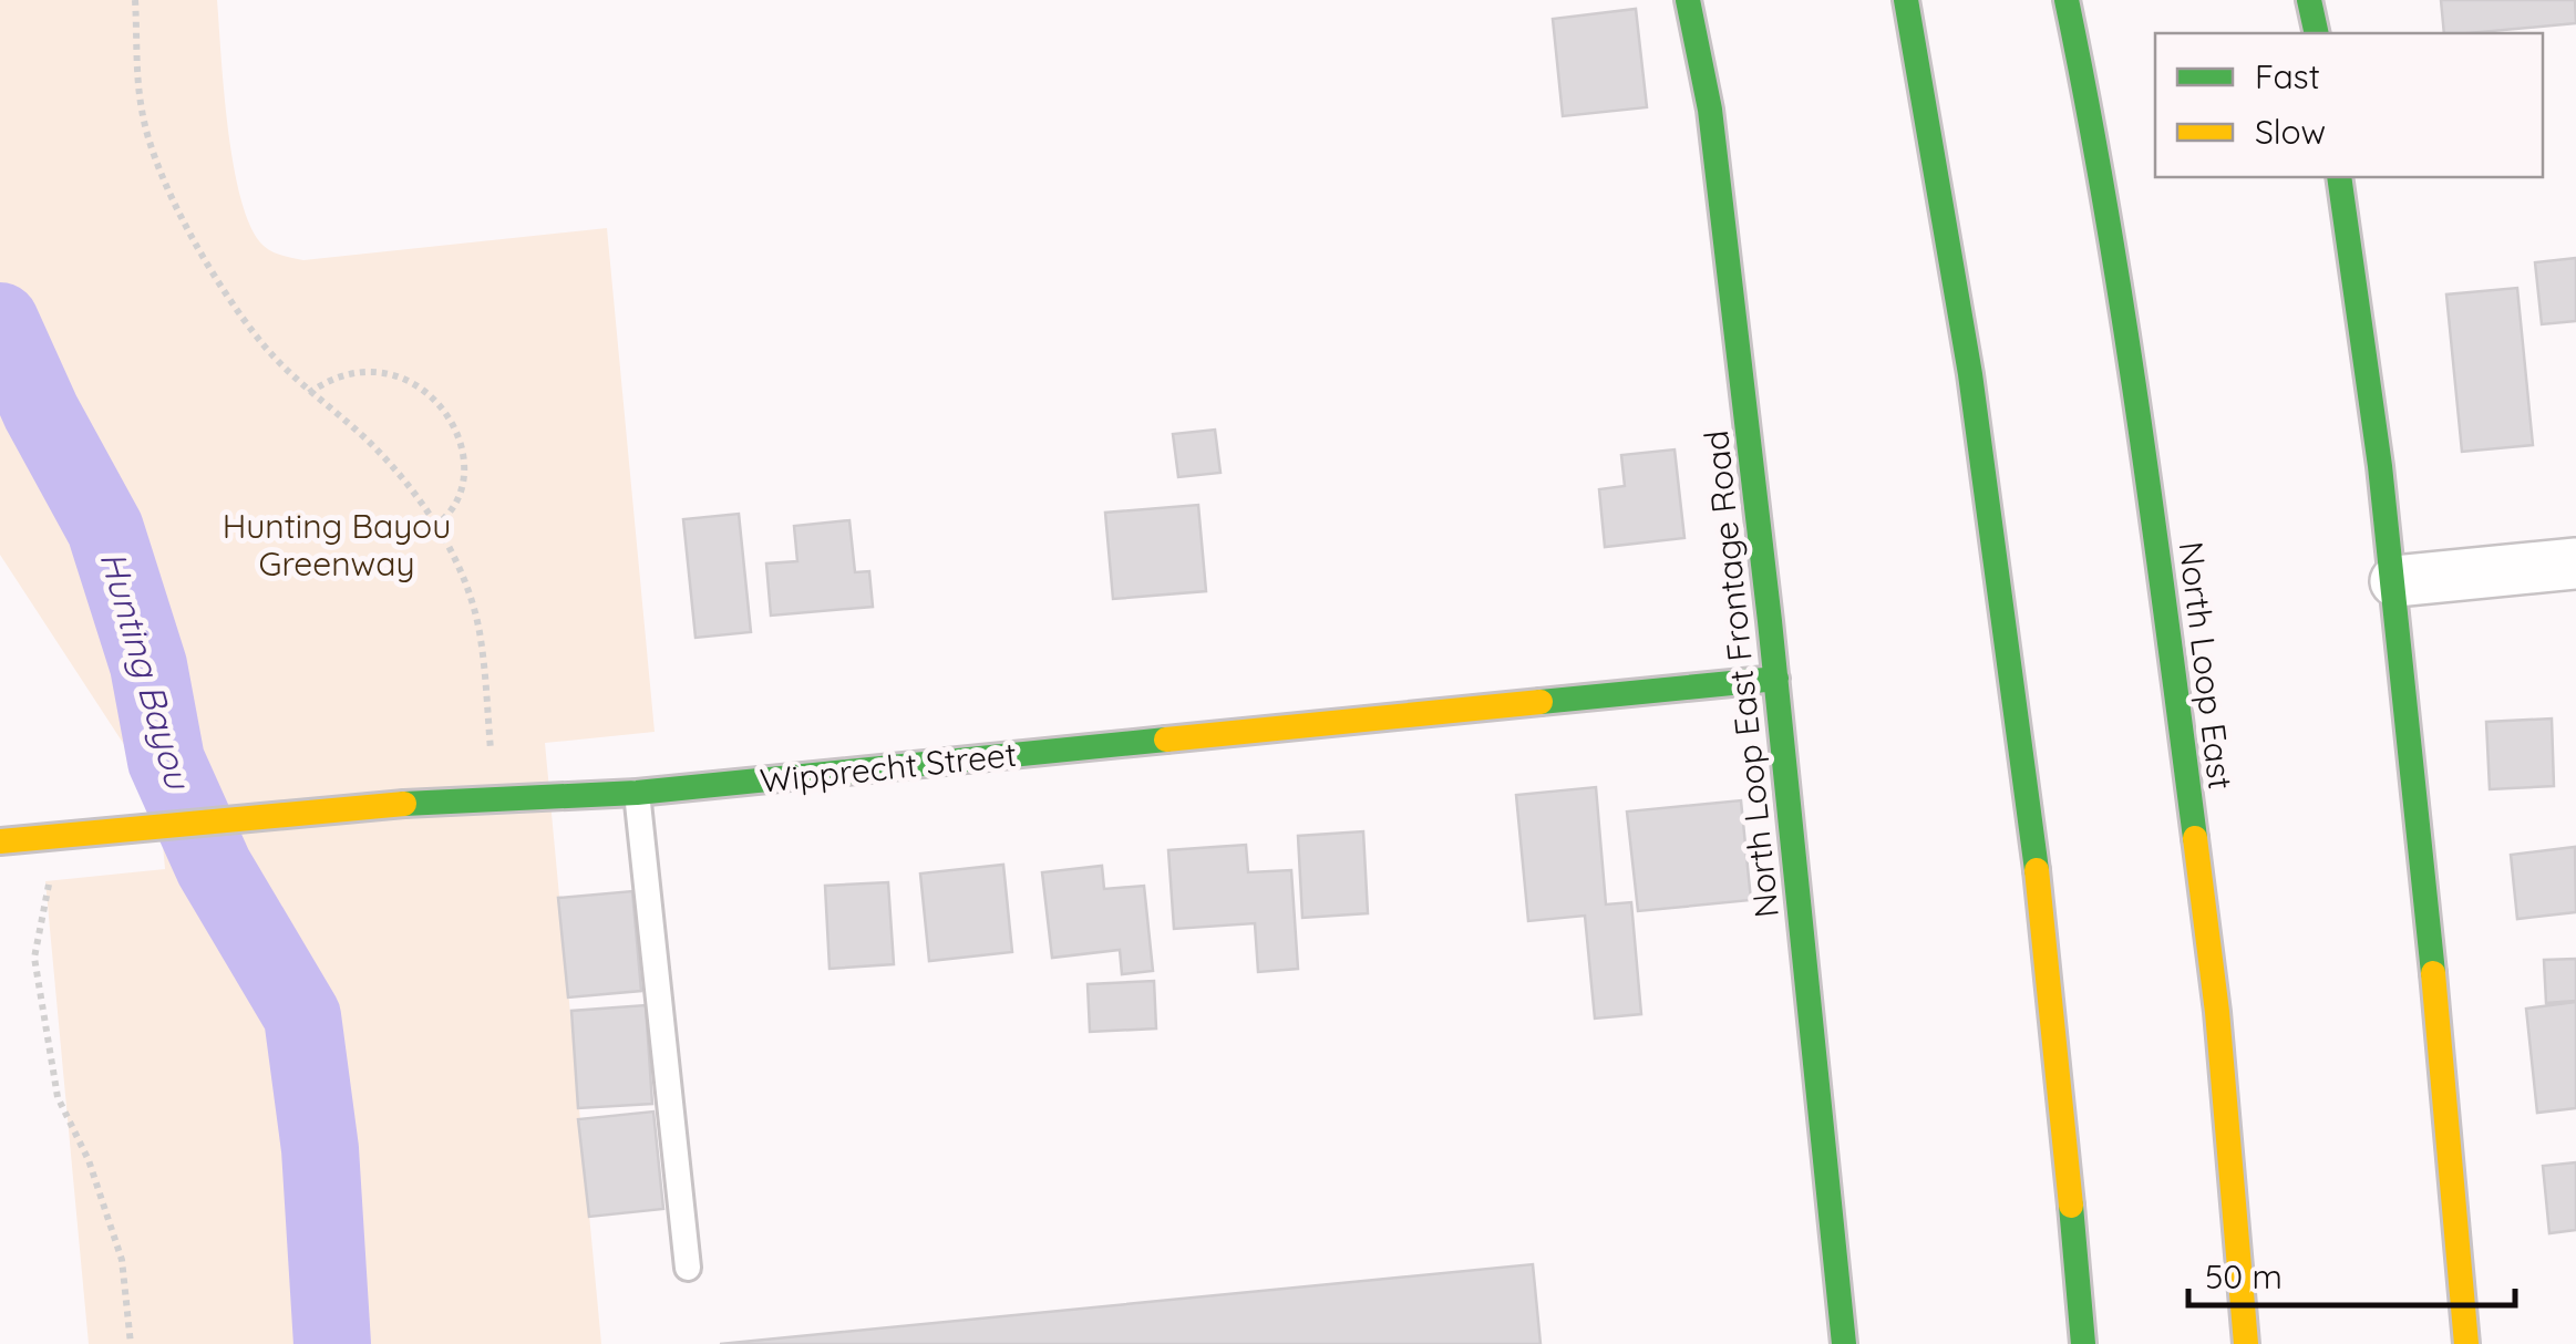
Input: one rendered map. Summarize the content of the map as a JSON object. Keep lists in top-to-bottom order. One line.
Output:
{"streets":{"main road":["North Loop East","North Loop East Frontage Road","Wipprecht Street"]},"crossings":[["North Loop East Frontage Road","Wipprecht Street"]],"water":["Hunting Bayou"],"parks":["Hunting Bayou Greenway"],"legend":["Fast","Slow"],"scale_bar":"50 m"}
